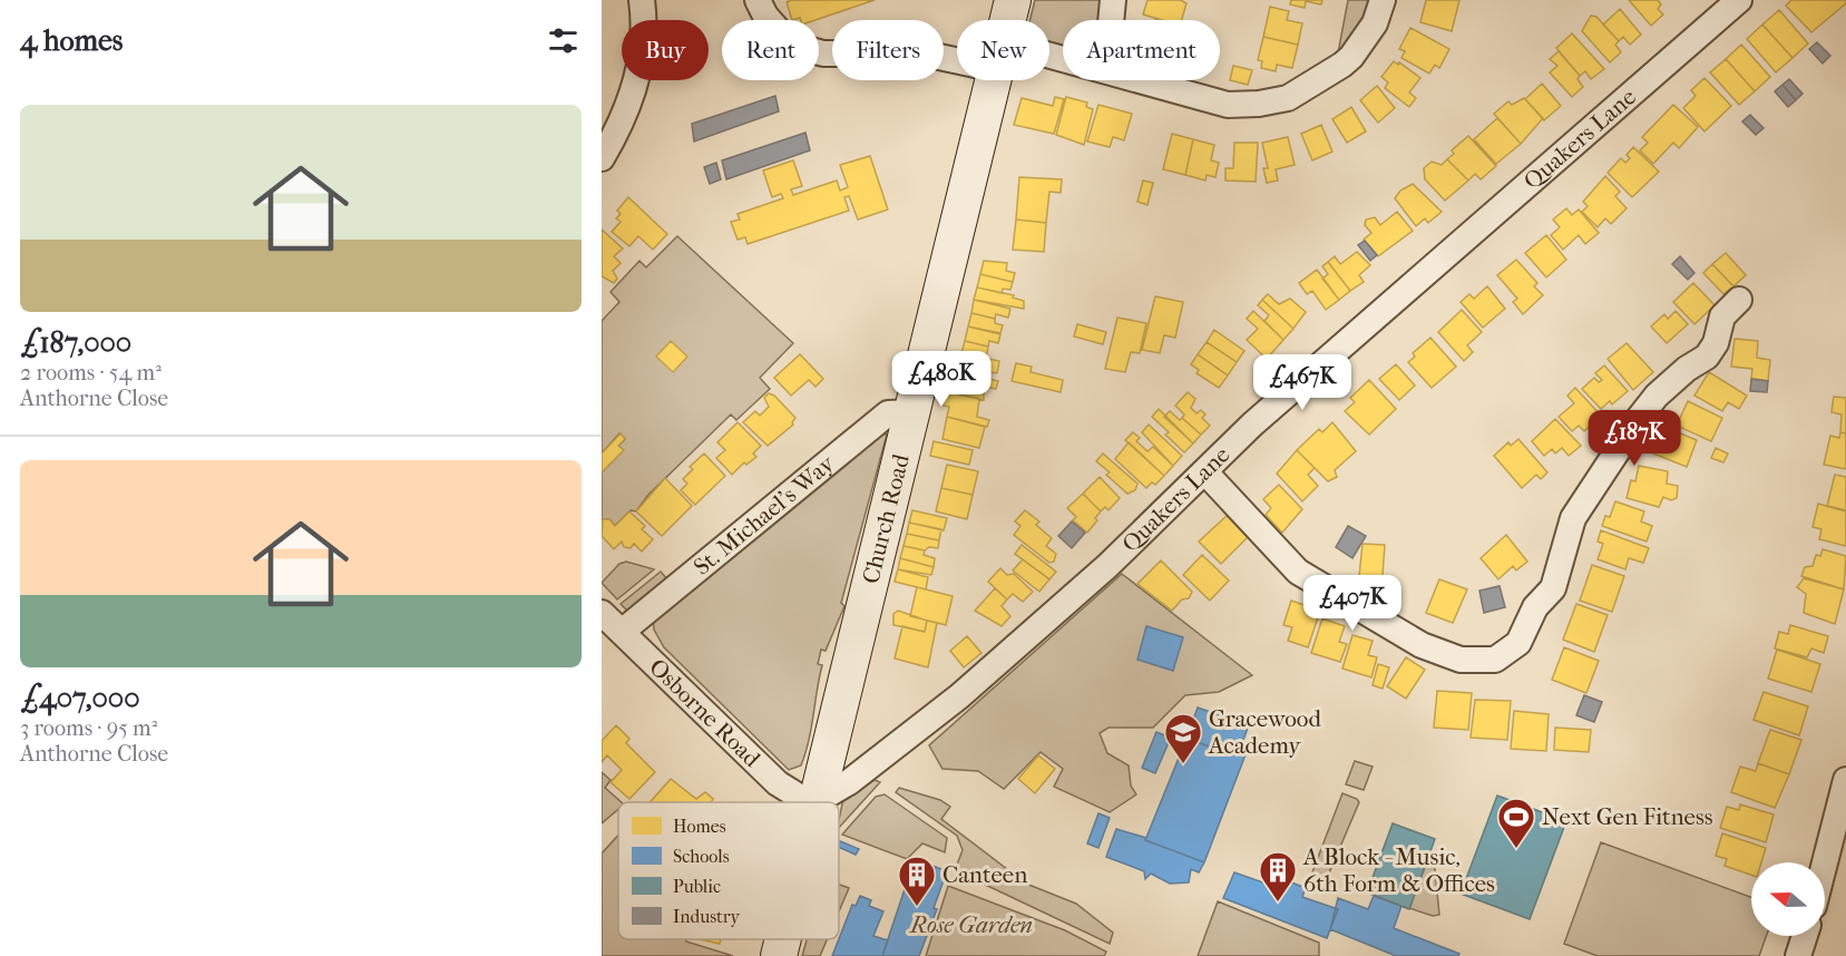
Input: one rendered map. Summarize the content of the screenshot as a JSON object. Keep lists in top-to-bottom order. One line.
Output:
{"streets":{"street":["Quakers Lane","St. Michael's Way","Church Road","Osborne Road"]},"crossings":[["Quakers Lane","Church Road"],["Quakers Lane","Osborne Road"],["St. Michael's Way","Church Road"],["St. Michael's Way","Osborne Road"],["Church Road","Osborne Road"]],"parks":["Rose Garden"],"places":{"school or university":["Gracewood Academy"],"sports":["Next Gen Fitness"],"building":["A Block - Music, 6th Form & Offices","Canteen"]},"legend":["Homes","Schools","Public","Industry"],"north":"left","page":{"heading":"4 homes","chip":["Buy","Rent","Filters","New","Apartment"],"list":[{"name":"£187,000","note":"2 rooms · 54 m² · Anthorne Close"},{"name":"£407,000","note":"3 rooms · 95 m² · Anthorne Close"}],"price":["£480K","£467K","£187K","£407K"]}}
